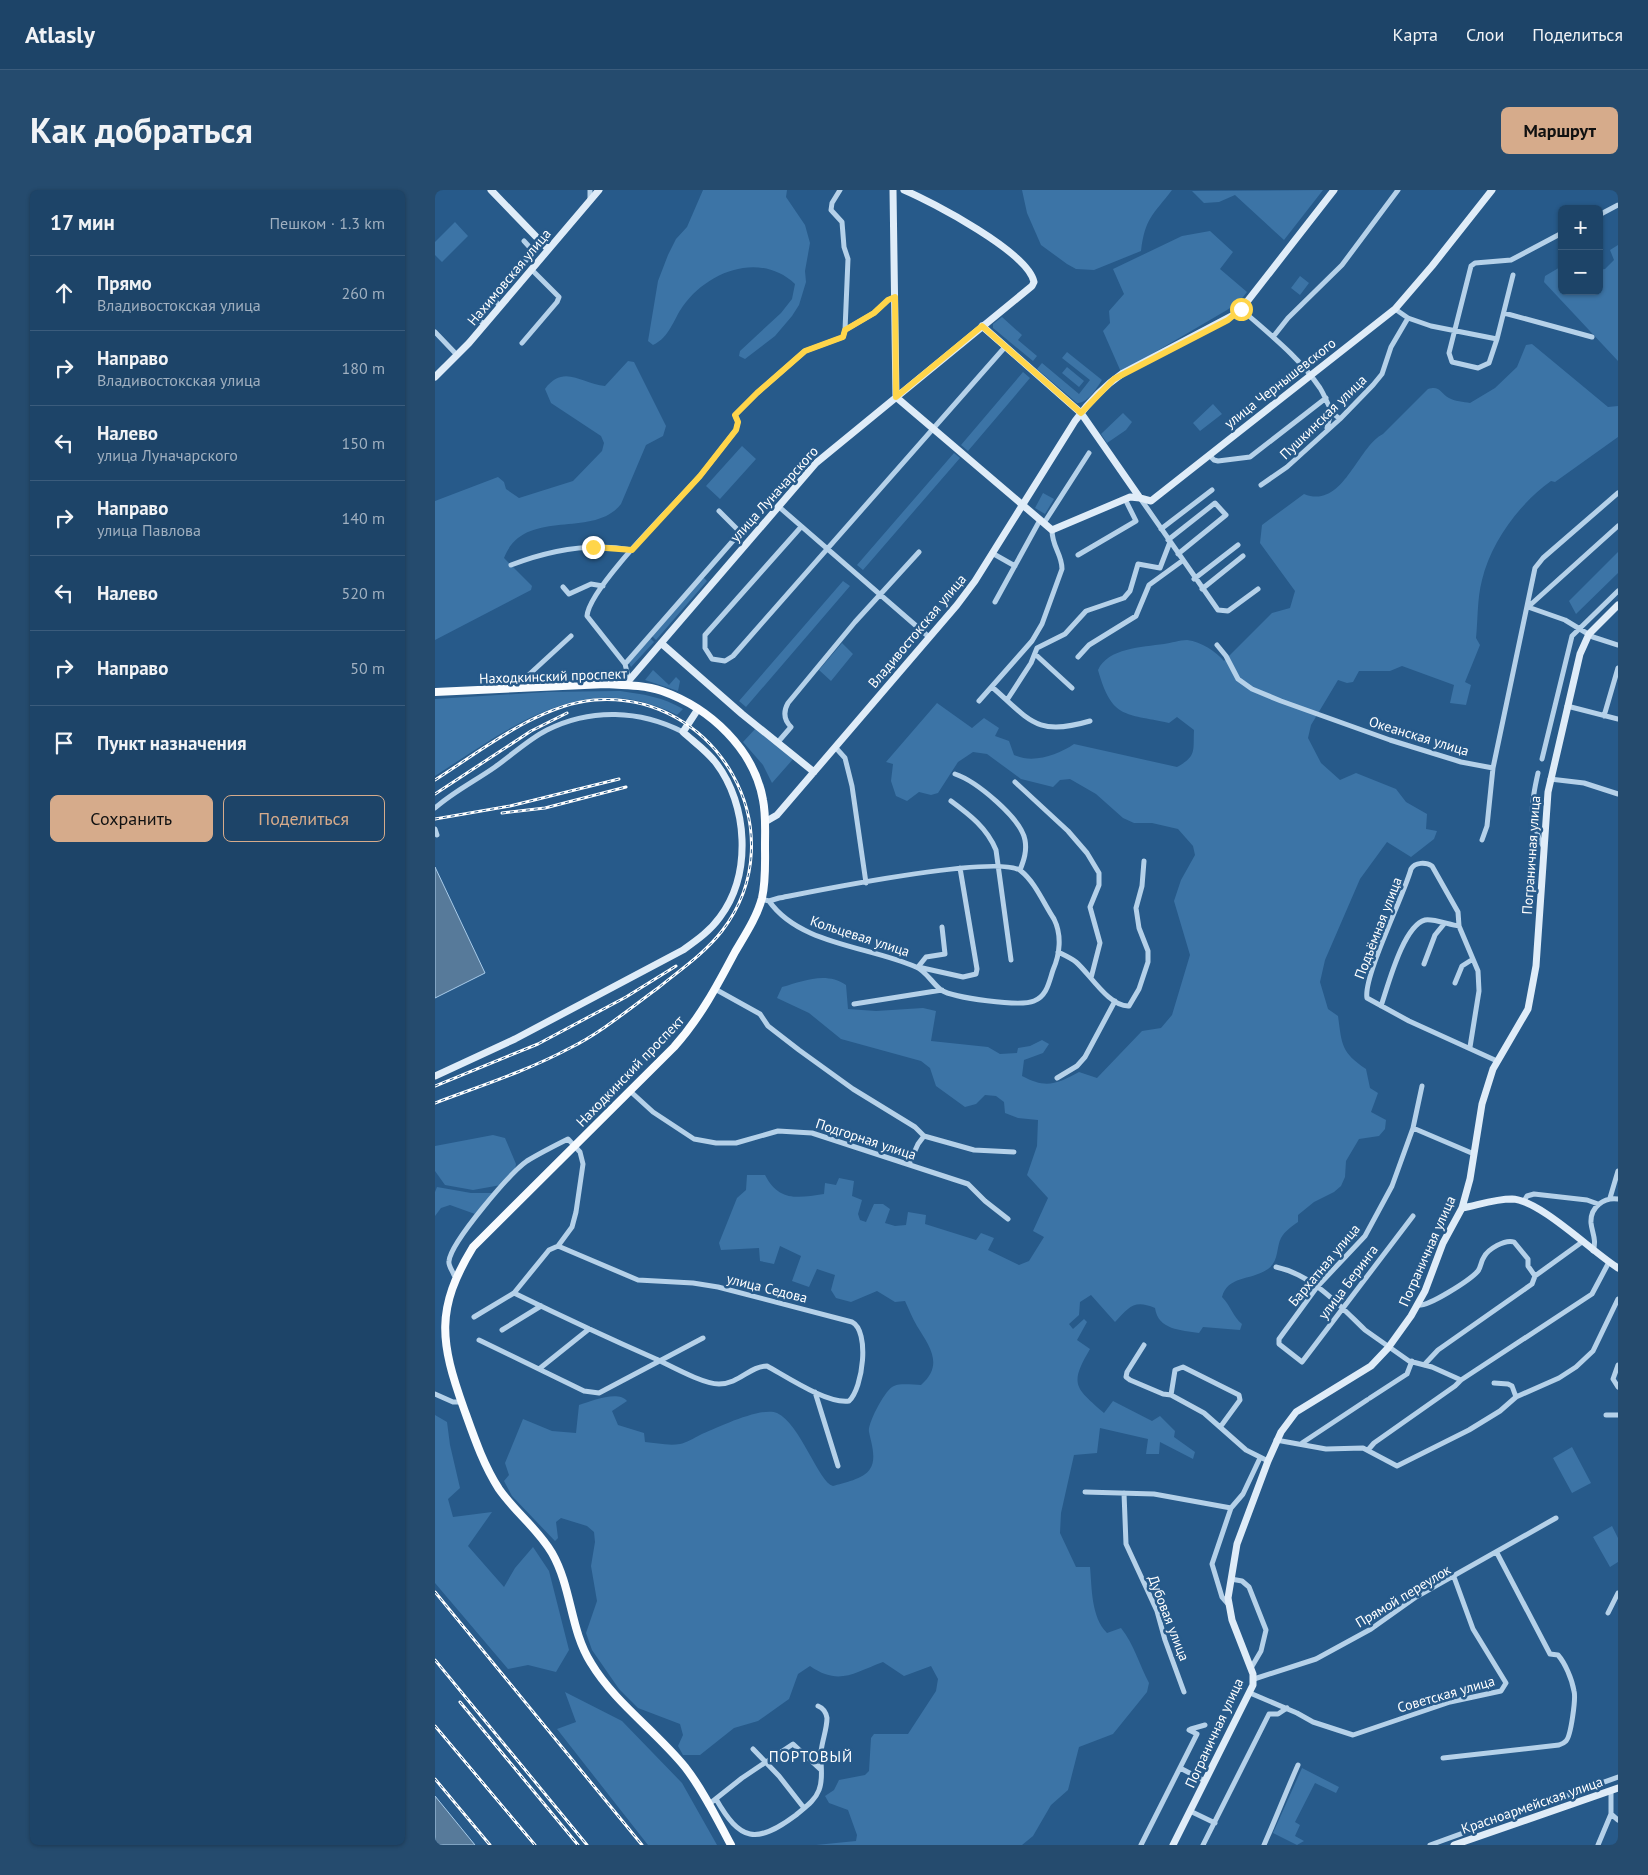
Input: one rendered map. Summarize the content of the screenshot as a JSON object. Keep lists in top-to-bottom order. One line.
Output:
{"streets":{"main road":["Нахимовская улица","улица Чернышевского","улица Луначарского","Владивостокская улица","Находкинский проспект","Пограничная улица","Красноармейская улица"],"street":["Пушкинская улица","Океанская улица","Подъёмная улица","Кольцевая улица","Подгорная улица","Бархатная улица","улица Беринга","улица Седова","Прямой переулок","Дубовая улица","Советская улица"]},"crossings":[["улица Луначарского","Находкинский проспект"],["Владивостокская улица","Находкинский проспект"],["Находкинский проспект","Кольцевая улица"],["Находкинский проспект","Подгорная улица"],["Пограничная улица","Подъёмная улица"],["Пограничная улица","Прямой переулок"],["Пограничная улица","Советская улица"],["Бархатная улица","улица Беринга"],["Прямой переулок","Советская улица"]],"districts":["ПОРТОВЫЙ"],"page":{"header":"Atlasly","nav":["Карта","Слои","Поделиться"],"title":"Как добраться","buttons":["Маршрут",["Сохранить","Поделиться"]],"heading":["17 мин","Пешком · 1.3 km"],"map_buttons":["+","−"],"list":[["Прямо","Владивостокская улица","260 m"],["Направо","Владивостокская улица","180 m"],["Налево","улица Луначарского","150 m"],["Направо","улица Павлова","140 m"],["Налево","520 m"],["Направо","50 m"],"Пункт назначения"]}}
